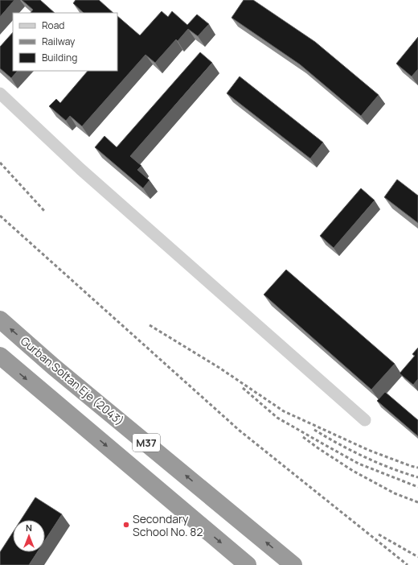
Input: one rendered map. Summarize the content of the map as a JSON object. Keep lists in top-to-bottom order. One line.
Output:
{"streets":{"highway":["Gurban Soltan Eje (2043)","M37"]},"places":["Secondary School No. 82"],"legend":["Road","Railway","Building"],"north":"top"}
